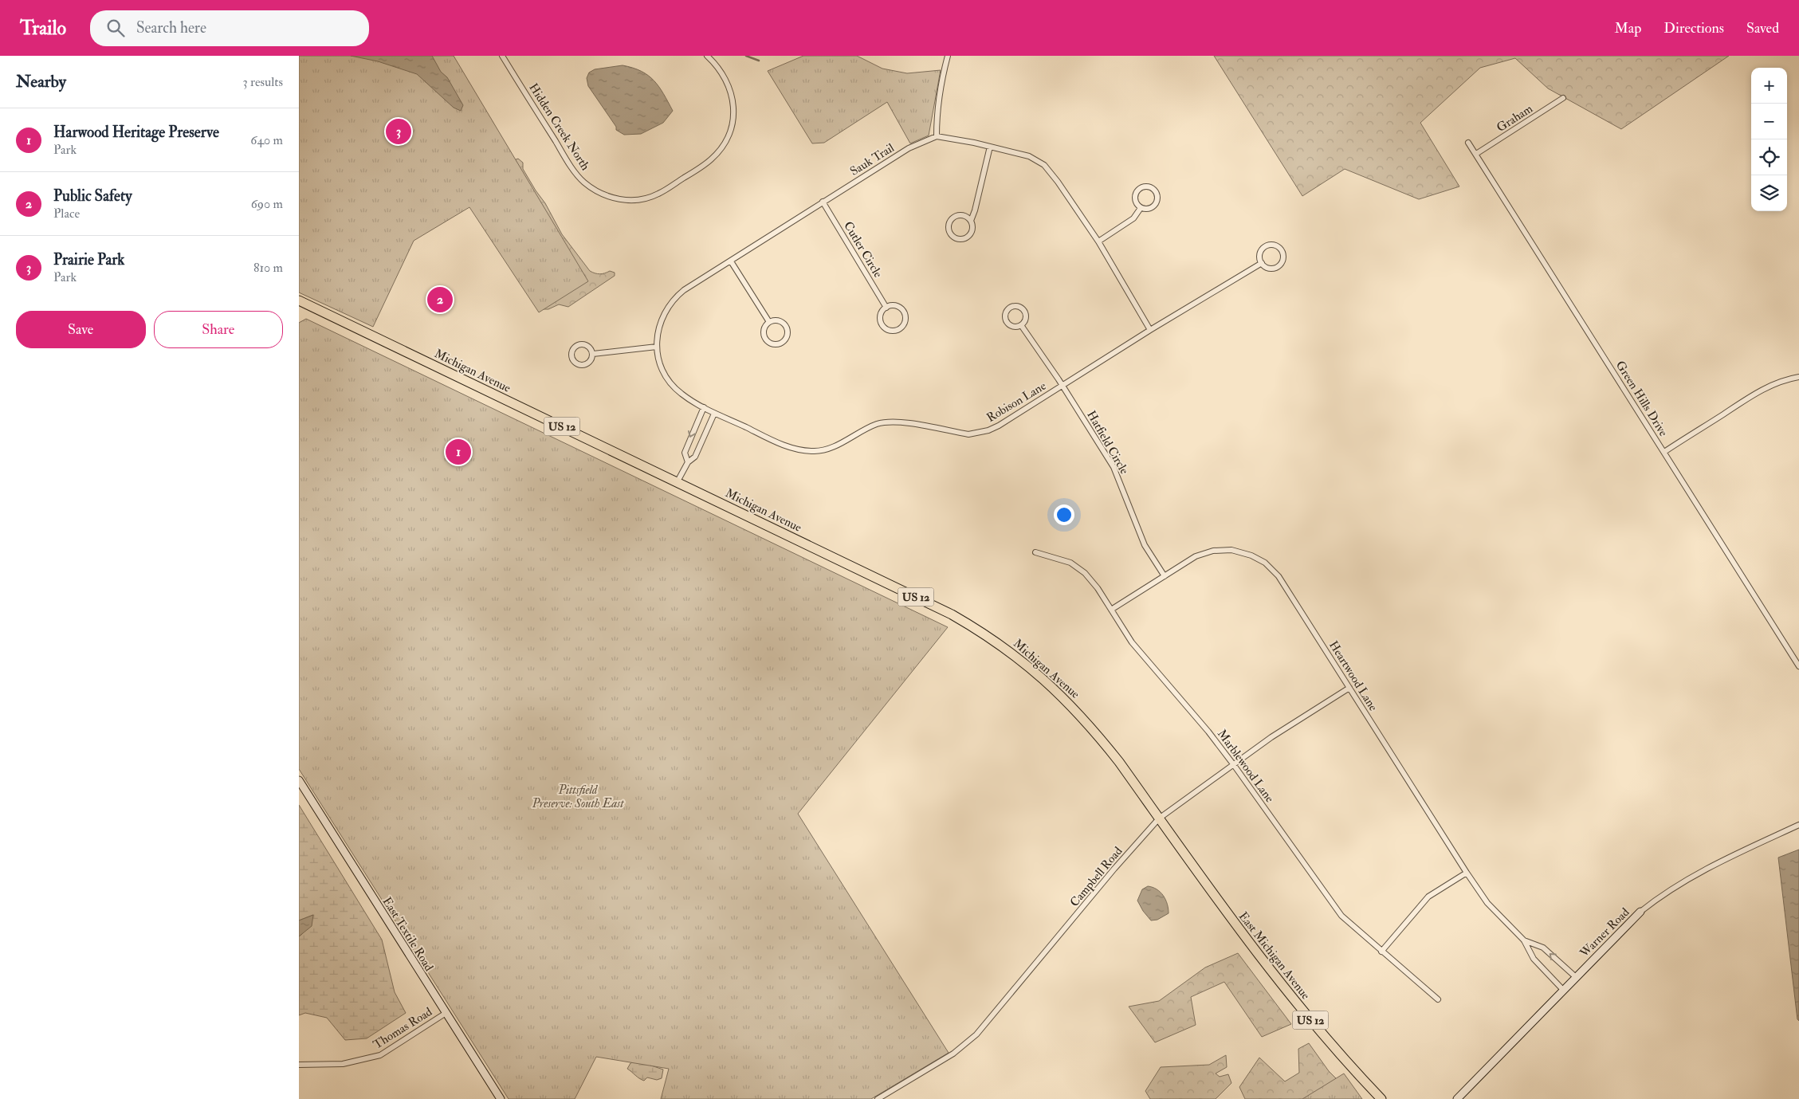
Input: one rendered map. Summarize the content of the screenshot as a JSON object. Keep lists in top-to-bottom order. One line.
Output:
{"streets":{"highway":["Michigan Avenue","US 12","East Michigan Avenue"],"main road":["Warner Road","East Textile Road"],"street":["Graham","Hidden Creek North","Sauk Trail","Cutler Circle","Green Hills Drive","Robison Lane","Hatfield Circle","Heartwood Lane","Marblewood Lane","Campbell Road","Thomas Road"]},"crossings":[["Graham","Green Hills Drive"],["Sauk Trail","Cutler Circle"],["Sauk Trail","Robison Lane"],["Michigan Avenue","Campbell Road"],["Michigan Avenue","East Michigan Avenue"],["Robison Lane","Hatfield Circle"],["Hatfield Circle","Heartwood Lane"],["Heartwood Lane","Marblewood Lane"],["Heartwood Lane","Campbell Road"],["Heartwood Lane","Warner Road"],["Marblewood Lane","Campbell Road"],["Campbell Road","East Michigan Avenue"],["East Textile Road","Thomas Road"]],"parks":["Pittsfield Preserve: South East"],"page":{"header":"Trailo","search":"Search here","nav":["Map","Directions","Saved"],"heading":["Nearby","3 results"],"map_buttons":["+","−"],"list":[{"mark":"1","name":"Harwood Heritage Preserve","note":"Park","value":"640 m"},{"mark":"2","name":"Public Safety","note":"Place","value":"690 m"},{"mark":"3","name":"Prairie Park","note":"Park","value":"810 m"}],"pins":["3","2","1"],"buttons":["Save","Share"]}}
